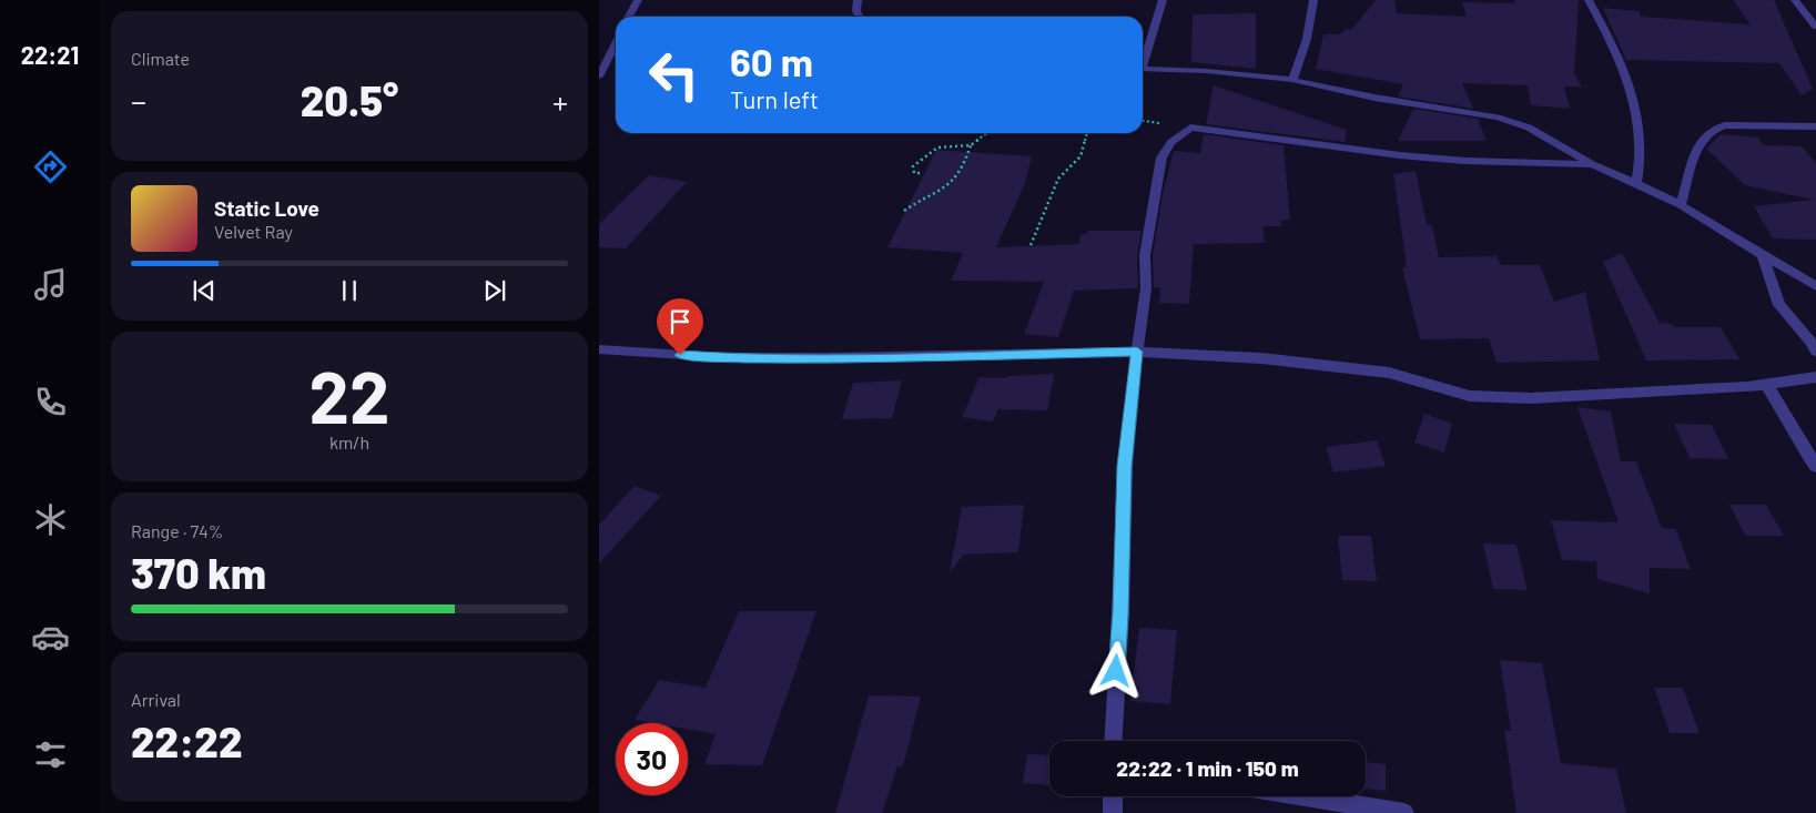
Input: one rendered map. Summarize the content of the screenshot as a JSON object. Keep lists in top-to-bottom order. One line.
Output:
{"page":{"tabs":"22:21","tile":["Climate",["22","km/h"],["Range · 74%","370 km"],["Arrival","22:22"]],"turn":["60 m","Turn left"],"heat":["−","20.5°","+"],"song":["Static Love","Velvet Ray"],"limit":"30","trip":"22:22 · 1 min · 150 m"}}
